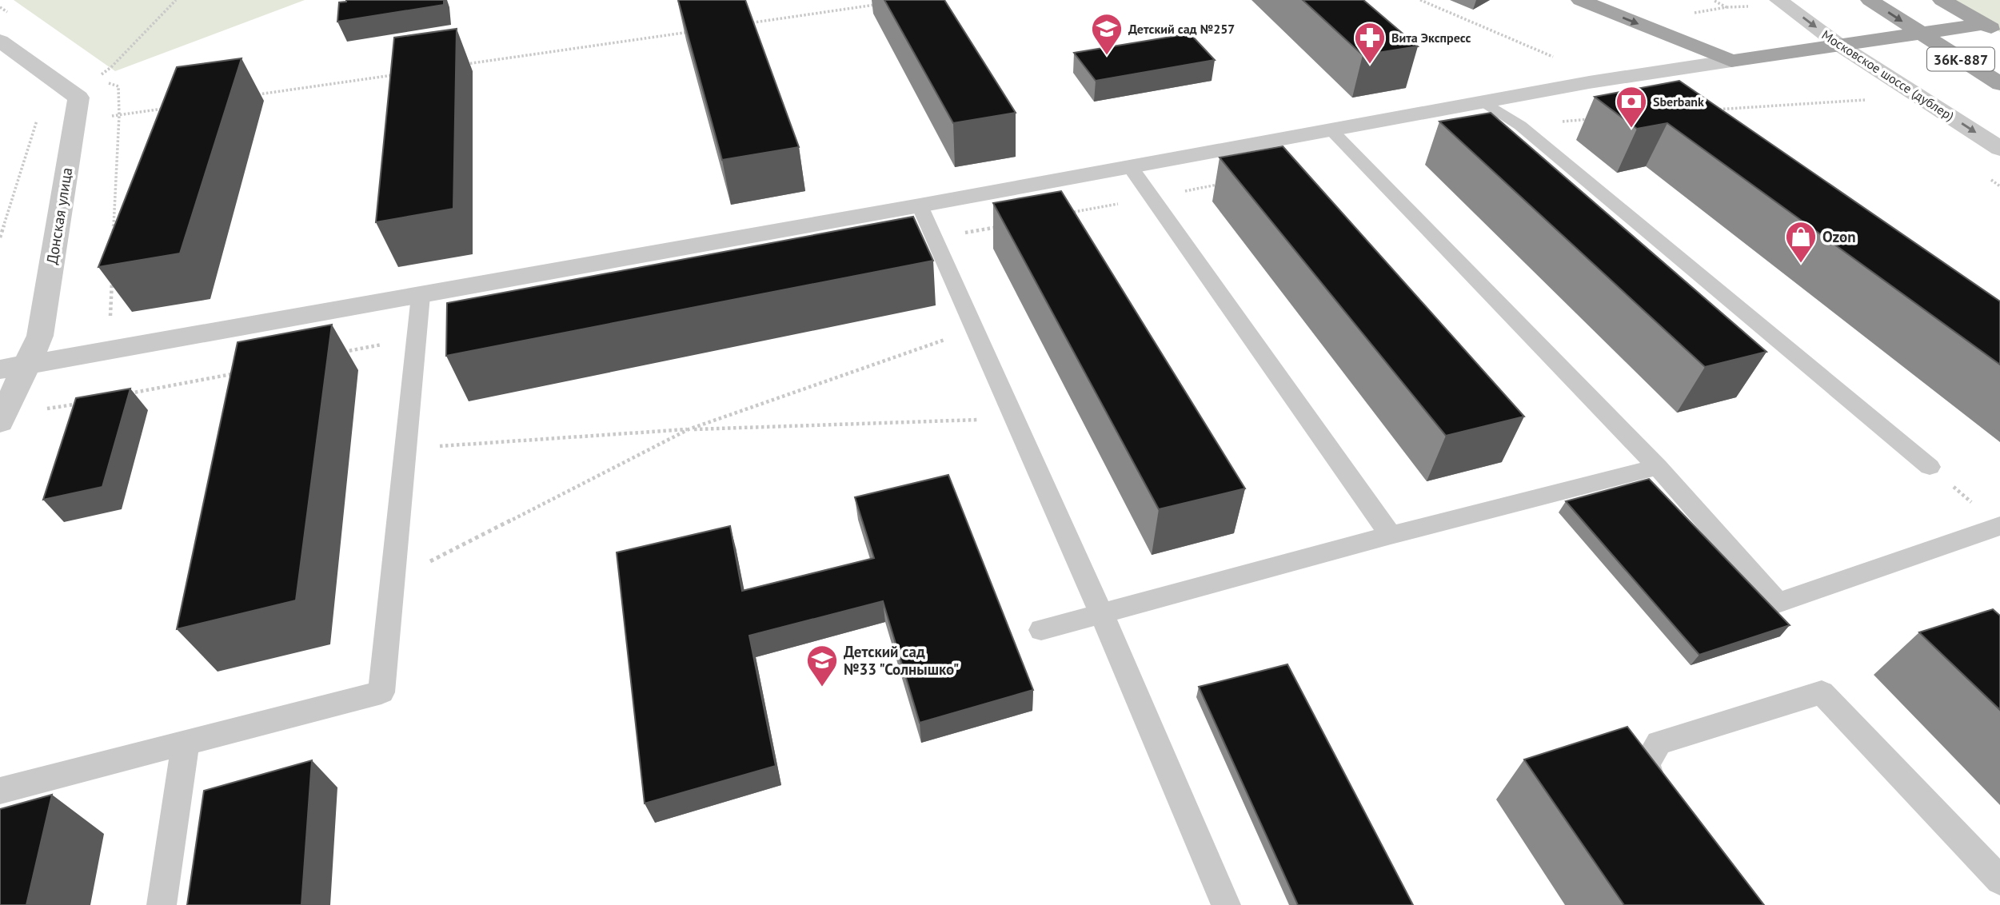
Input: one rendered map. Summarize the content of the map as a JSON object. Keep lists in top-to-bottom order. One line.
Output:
{"streets":{"main road":["36К-887"],"street":["Московское шоссе (дублер)","Донская улица"]},"one_way":["Московское шоссе (дублер)"],"places":{"school or university":["Детский сад №257","Детский сад №33 \"Солнышко\""],"pharmacy":["Вита Экспресс"],"bank":["Sberbank"],"shop":["Ozon"]}}
